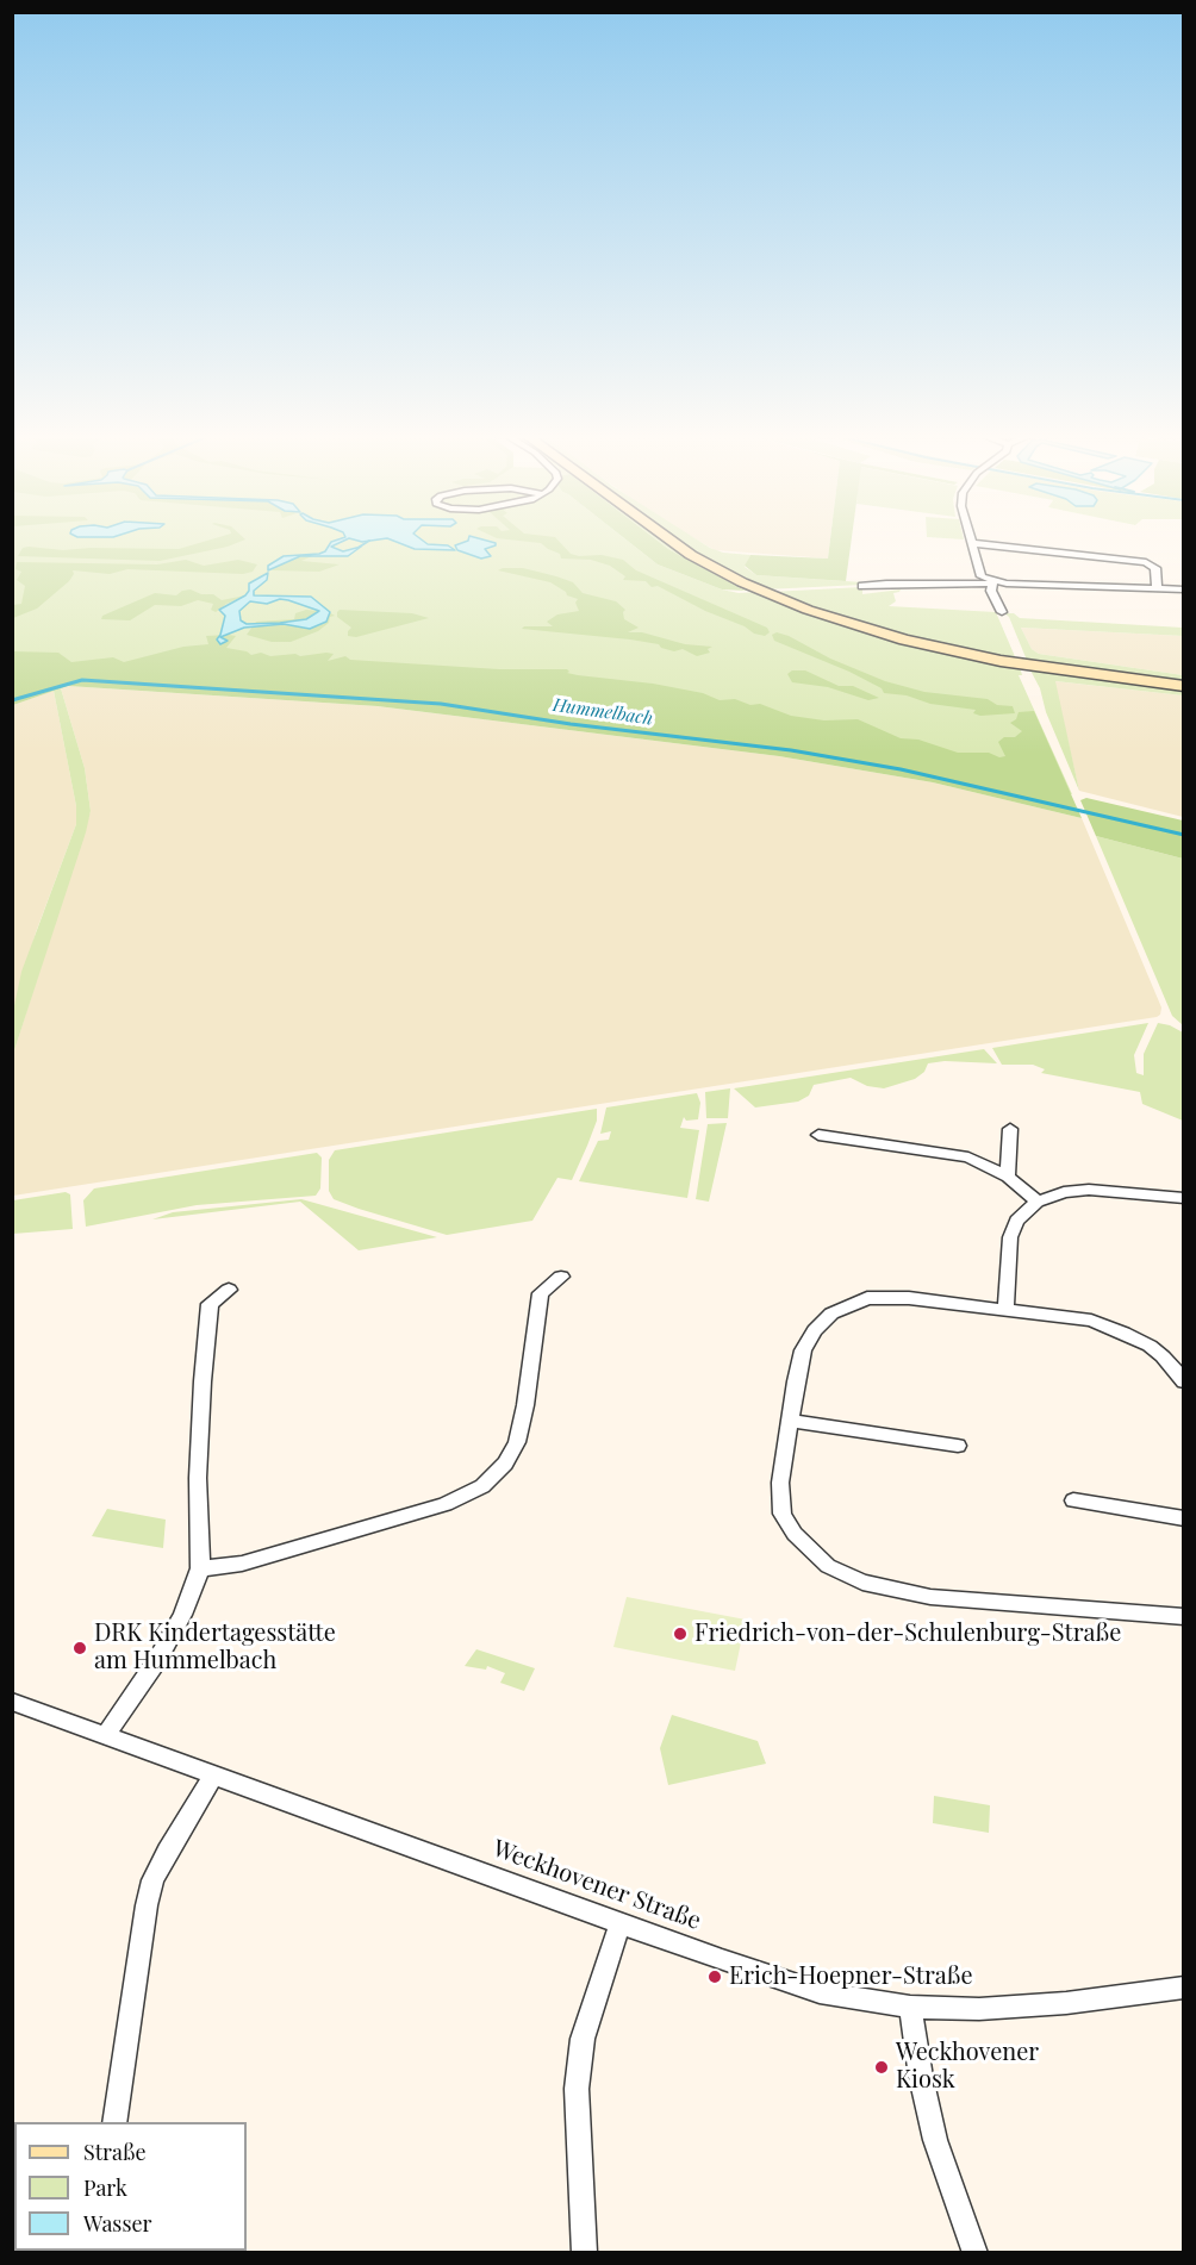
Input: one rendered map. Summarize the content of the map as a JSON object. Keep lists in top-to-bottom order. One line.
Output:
{"streets":{"street":["Weckhovener Straße"]},"water":["Hummelbach"],"places":["Friedrich-von-der-Schulenburg-Straße","DRK Kindertagesstätte am Hummelbach","Erich-Hoepner-Straße","Weckhovener Kiosk"],"legend":["Straße","Park","Wasser"]}
